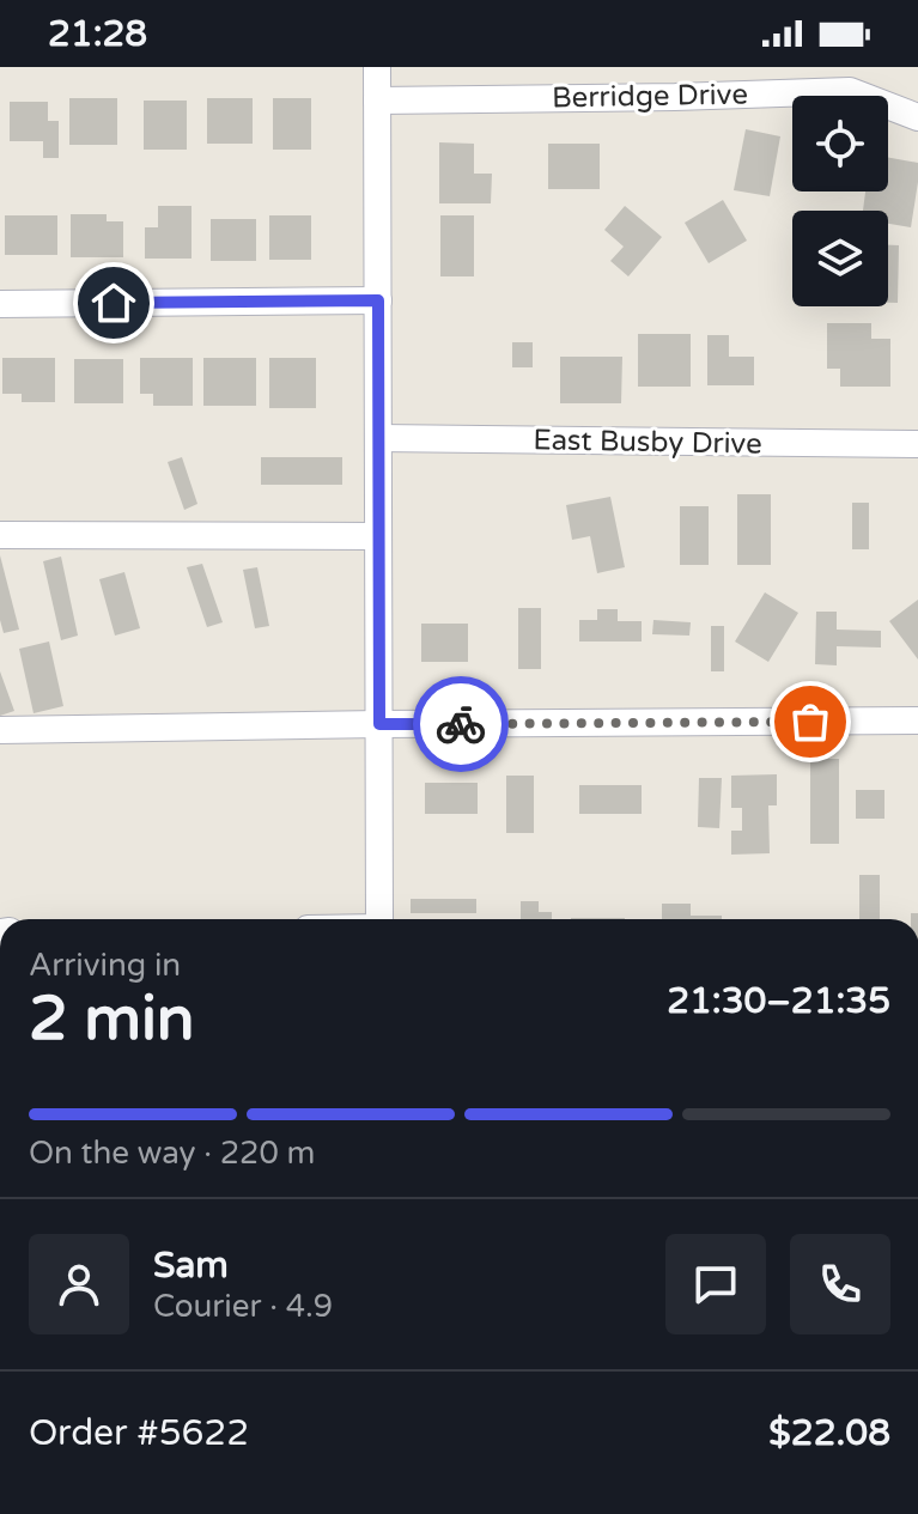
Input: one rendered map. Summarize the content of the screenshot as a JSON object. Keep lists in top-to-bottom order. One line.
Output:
{"streets":{"street":["Berridge Drive","East Busby Drive"]},"page":{"status":"21:28","heading":["2 min","Arriving in","21:30–21:35"],"panel":["Sam","Courier · 4.9","Order #5622","$22.08"],"bar":"On the way · 220 m"}}
